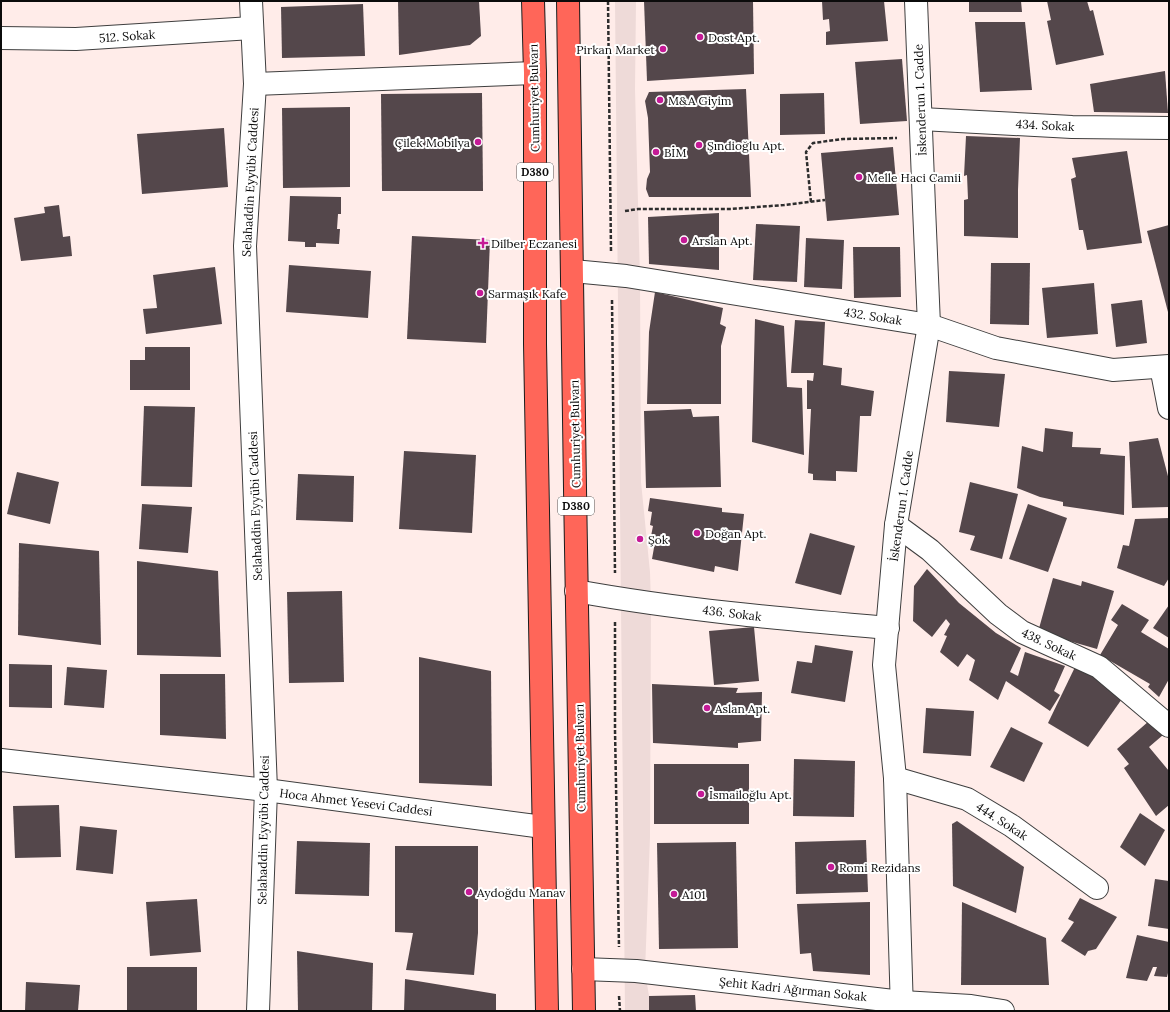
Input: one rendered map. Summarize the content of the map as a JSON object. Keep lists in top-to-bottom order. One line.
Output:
{"streets":{"main road":["Cumhuriyet Bulvarı","D380"],"street":["512. Sokak","İskenderun 1. Cadde","434. Sokak","Selahaddin Eyyübi Caddesi","432. Sokak","436. Sokak","438. Sokak","Hoca Ahmet Yesevi Caddesi","444. Sokak","Şehit Kadri Ağırman Sokak"]},"crossings":[["512. Sokak","Selahaddin Eyyübi Caddesi"],["Cumhuriyet Bulvarı","432. Sokak"],["Cumhuriyet Bulvarı","436. Sokak"],["Cumhuriyet Bulvarı","Hoca Ahmet Yesevi Caddesi"],["Cumhuriyet Bulvarı","Şehit Kadri Ağırman Sokak"],["İskenderun 1. Cadde","434. Sokak"],["İskenderun 1. Cadde","432. Sokak"],["İskenderun 1. Cadde","436. Sokak"],["İskenderun 1. Cadde","438. Sokak"],["İskenderun 1. Cadde","444. Sokak"],["İskenderun 1. Cadde","Şehit Kadri Ağırman Sokak"],["Selahaddin Eyyübi Caddesi","Hoca Ahmet Yesevi Caddesi"]],"places":{"other":["Dost Apt.","Pirkan Market","M&A Giyim","Çilek Mobilya","Şındioğlu Apt.","BİM","Melle Haci Camii","Arslan Apt.","Sarmaşık Kafe","Doğan Apt.","Şok","Aslan Apt.","İsmailoğlu Apt.","Romi Rezidans","Aydoğdu Manav","A101"],"health":["Dilber Eczanesi"]}}
